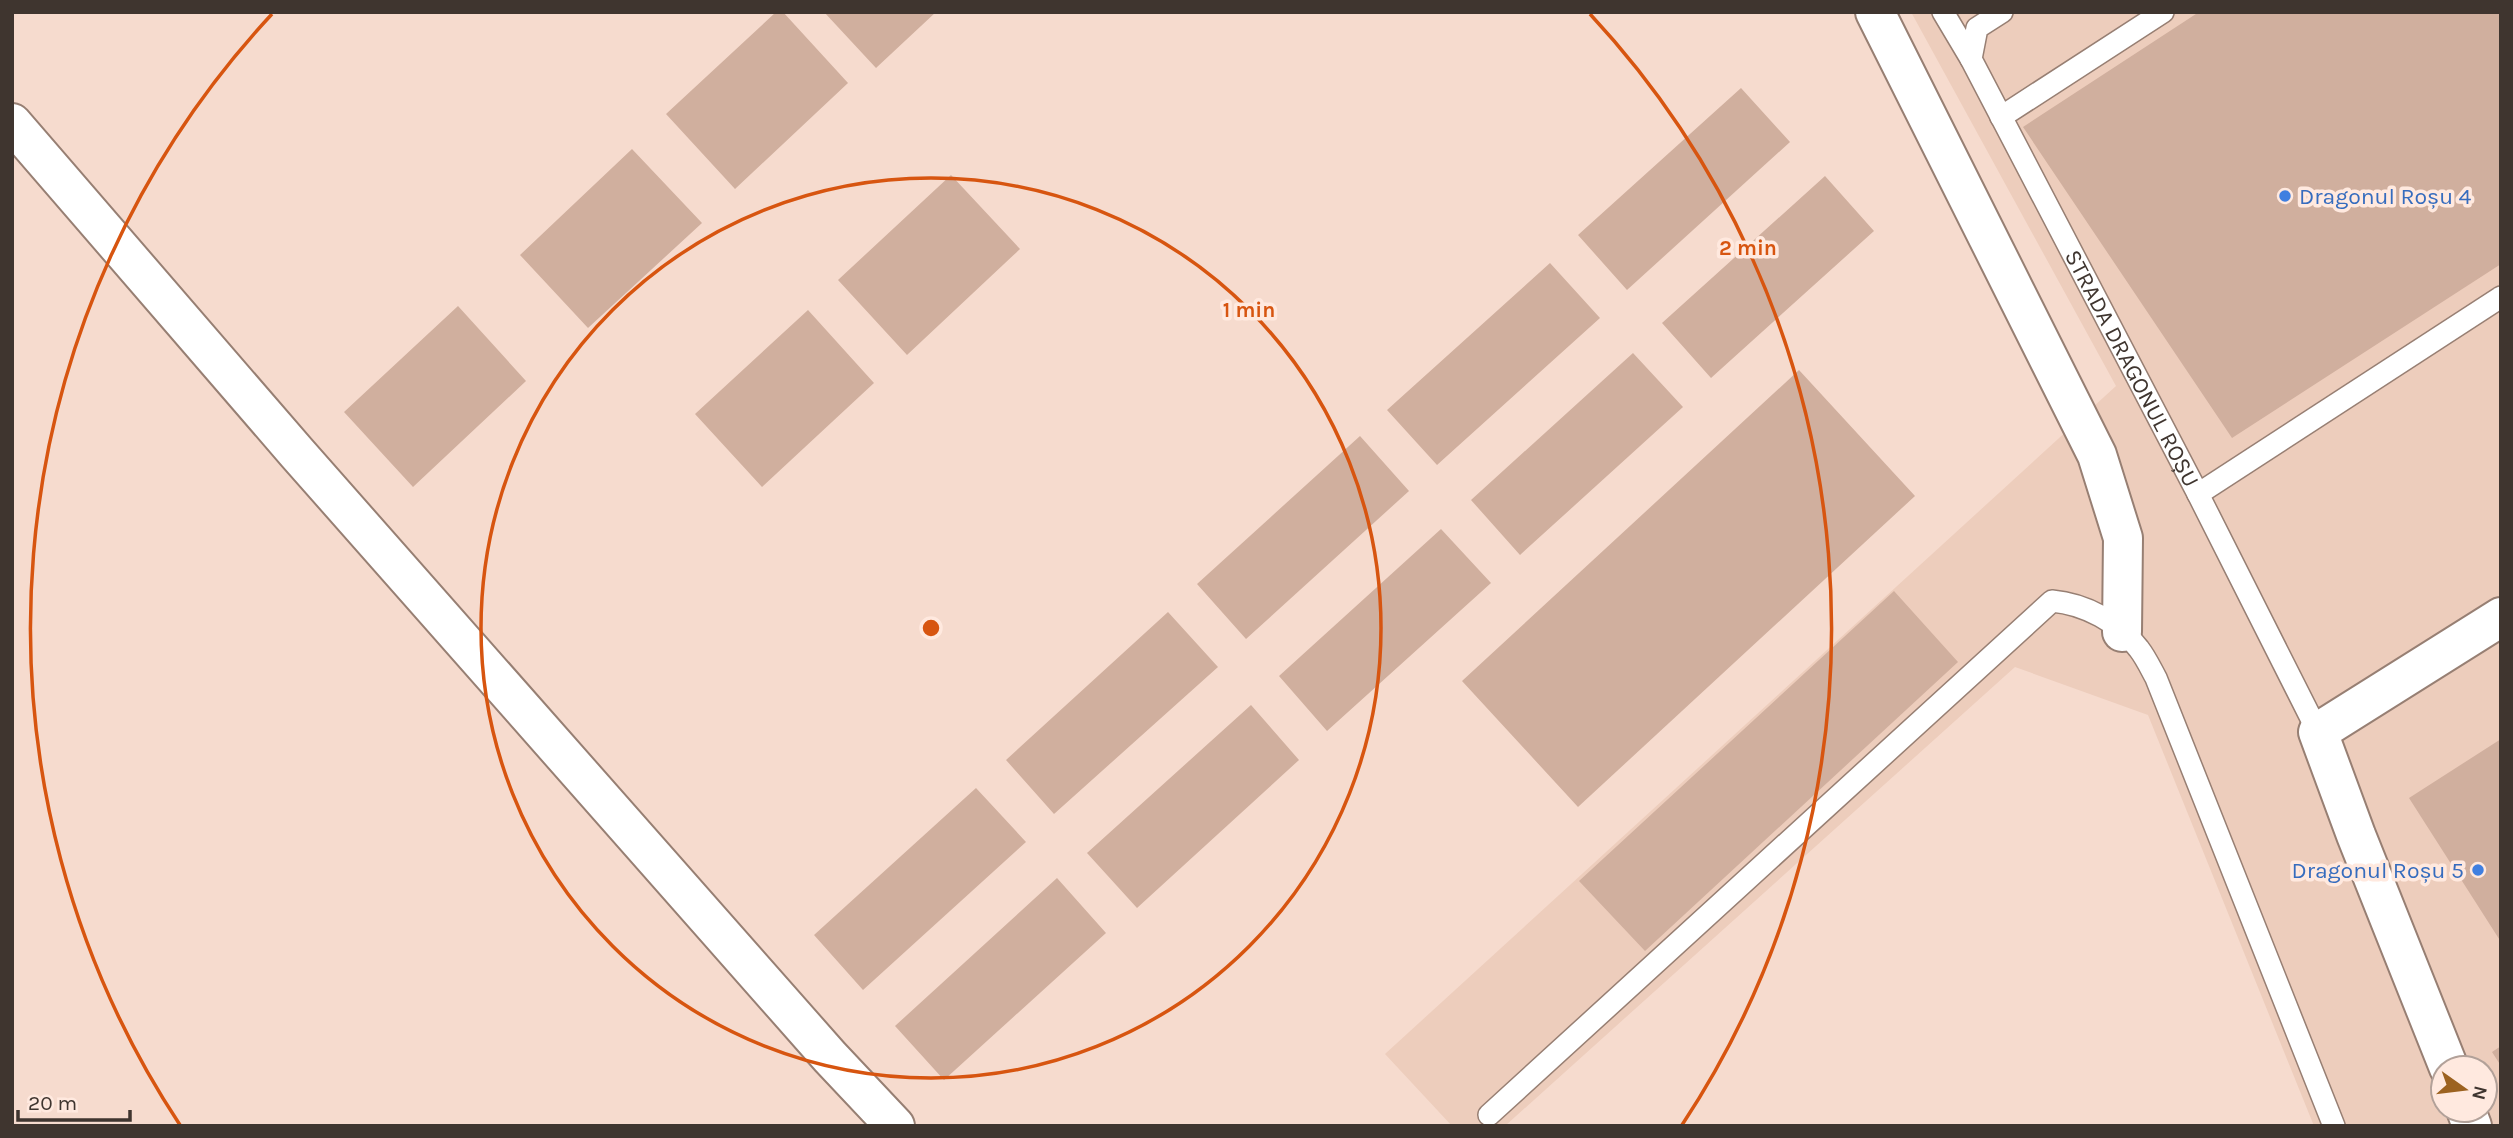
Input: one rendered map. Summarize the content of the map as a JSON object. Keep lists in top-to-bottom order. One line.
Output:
{"streets":{"street":["STRADA DRAGONUL ROȘU"]},"places":["Dragonul Roșu 4","Dragonul Roșu 5"],"scale_bar":"20 m","north":"right","rings":["2 min","1 min"]}
